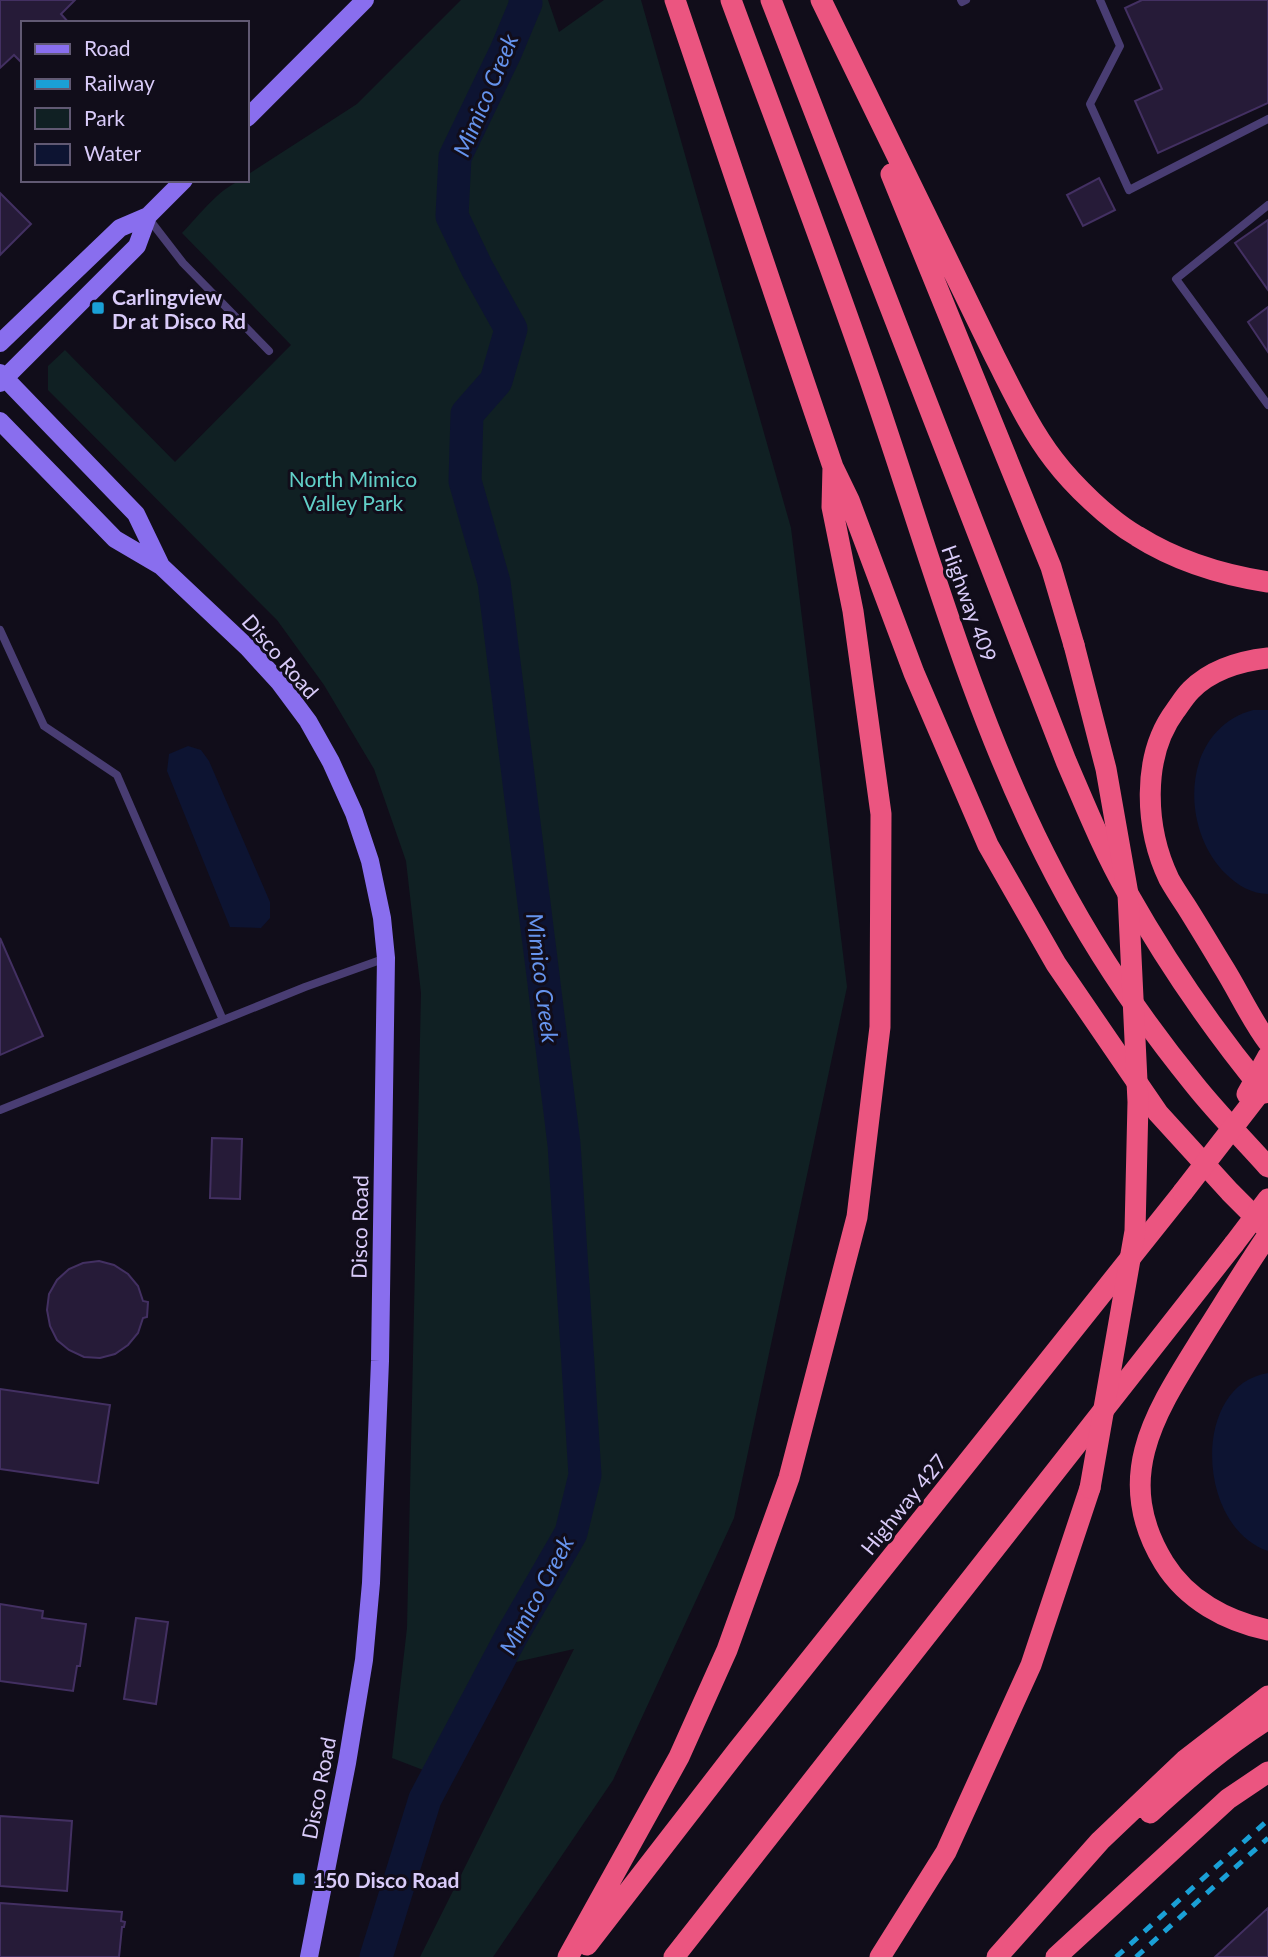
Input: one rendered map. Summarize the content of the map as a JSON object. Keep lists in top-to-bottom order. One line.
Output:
{"streets":{"highway":["Highway 409","Highway 427"],"main road":["Disco Road"]},"water":["Mimico Creek"],"parks":["North Mimico Valley Park"],"places":{"transit":["Carlingview Dr at Disco Rd","150 Disco Road"]},"legend":["Road","Railway","Park","Water"]}
